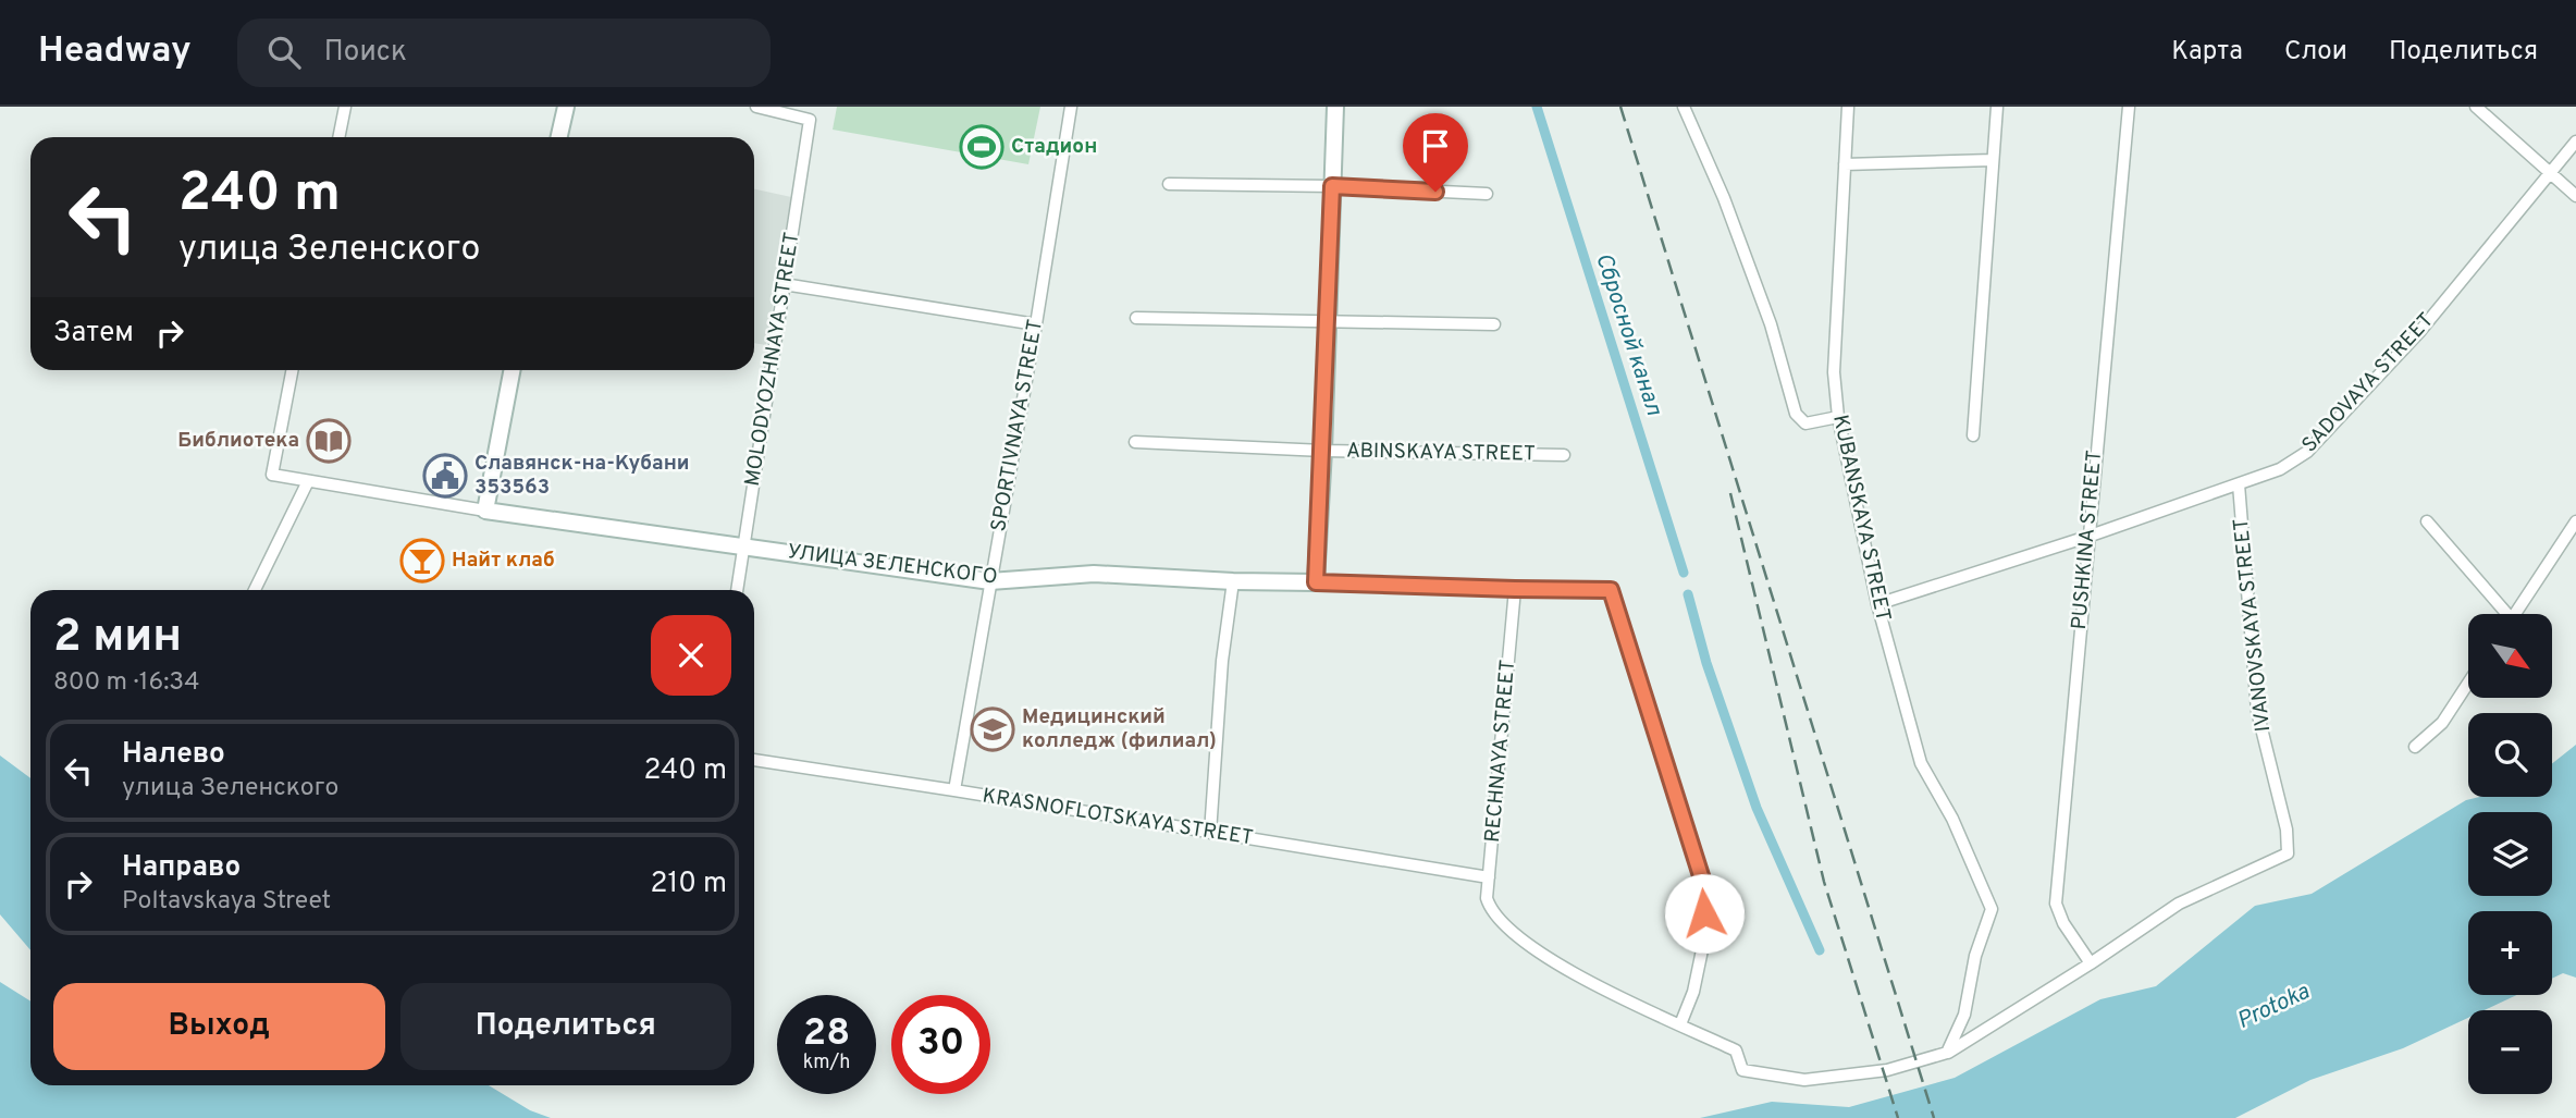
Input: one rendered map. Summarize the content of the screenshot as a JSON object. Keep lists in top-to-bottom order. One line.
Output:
{"streets":{"street":["MOLODYOZHNAYA STREET","SADOVAYA STREET","SPORTIVNAYA STREET","ABINSKAYA STREET","KUBANSKAYA STREET","PUSHKINA STREET","УЛИЦА ЗЕЛЕНСКОГО","IVANOVSKAYA STREET","RECHNAYA STREET","KRASNOFLOTSKAYA STREET"]},"crossings":[["MOLODYOZHNAYA STREET","УЛИЦА ЗЕЛЕНСКОГО"],["SADOVAYA STREET","KUBANSKAYA STREET"],["SADOVAYA STREET","PUSHKINA STREET"],["SADOVAYA STREET","IVANOVSKAYA STREET"],["SPORTIVNAYA STREET","УЛИЦА ЗЕЛЕНСКОГО"],["SPORTIVNAYA STREET","KRASNOFLOTSKAYA STREET"],["PUSHKINA STREET","IVANOVSKAYA STREET"],["УЛИЦА ЗЕЛЕНСКОГО","RECHNAYA STREET"],["RECHNAYA STREET","KRASNOFLOTSKAYA STREET"]],"water":["Сбросной канал","Protoka"],"places":{"sports":["Стадион"],"library":["Библиотека"],"public building":["Славянск-на-Кубани 353563"],"bar":["Найт клаб"],"school or university":["Медицинский колледж (филиал)"]},"north":"bottom right","page":{"header":"Headway","search":"Поиск","nav":["Карта","Слои","Поделиться"],"turn":["240 m","улица Зеленского"],"then":"Затем","heading":["2 мин","800 m · 16:34"],"map_buttons":["+","−"],"list":[{"name":"Налево","note":"улица Зеленского","value":"240 m"},{"name":"Направо","note":"Poltavskaya Street","value":"210 m"}],"buttons":["Выход","Поделиться"],"speed":"28 km/h","limit":"30"}}
